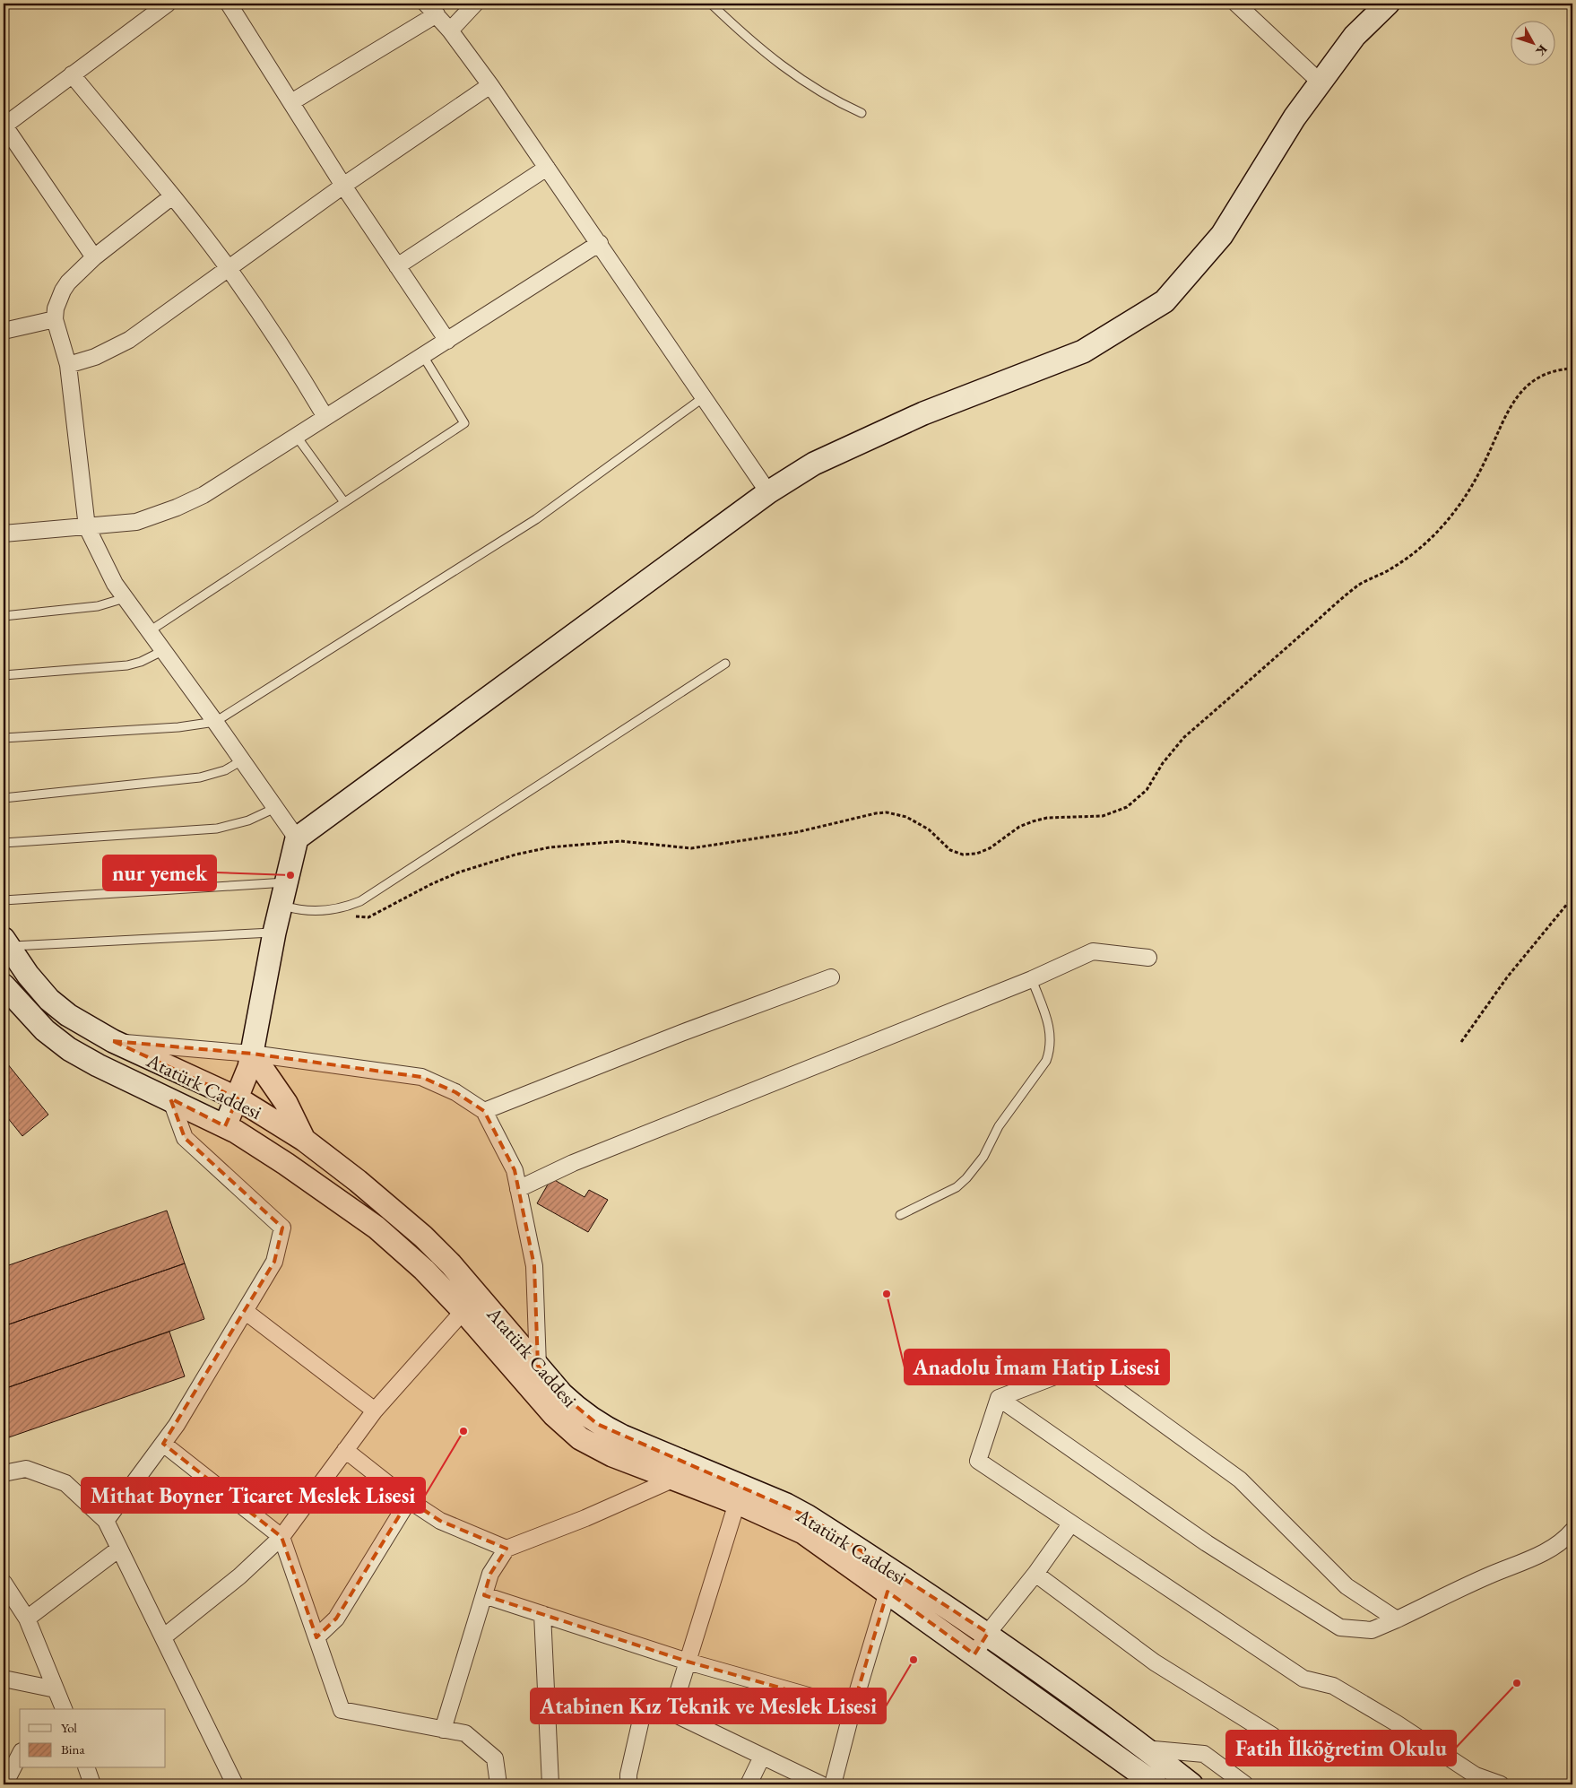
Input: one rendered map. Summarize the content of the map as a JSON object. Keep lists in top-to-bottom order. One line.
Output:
{"streets":{"main road":["Atatürk Caddesi"]},"places":["nur yemek","Anadolu İmam Hatip Lisesi","Mithat Boyner Ticaret Meslek Lisesi","Atabinen Kız Teknik ve Meslek Lisesi","Fatih İlköğretim Okulu"],"legend":["Yol","Bina"],"north":"bottom right"}
